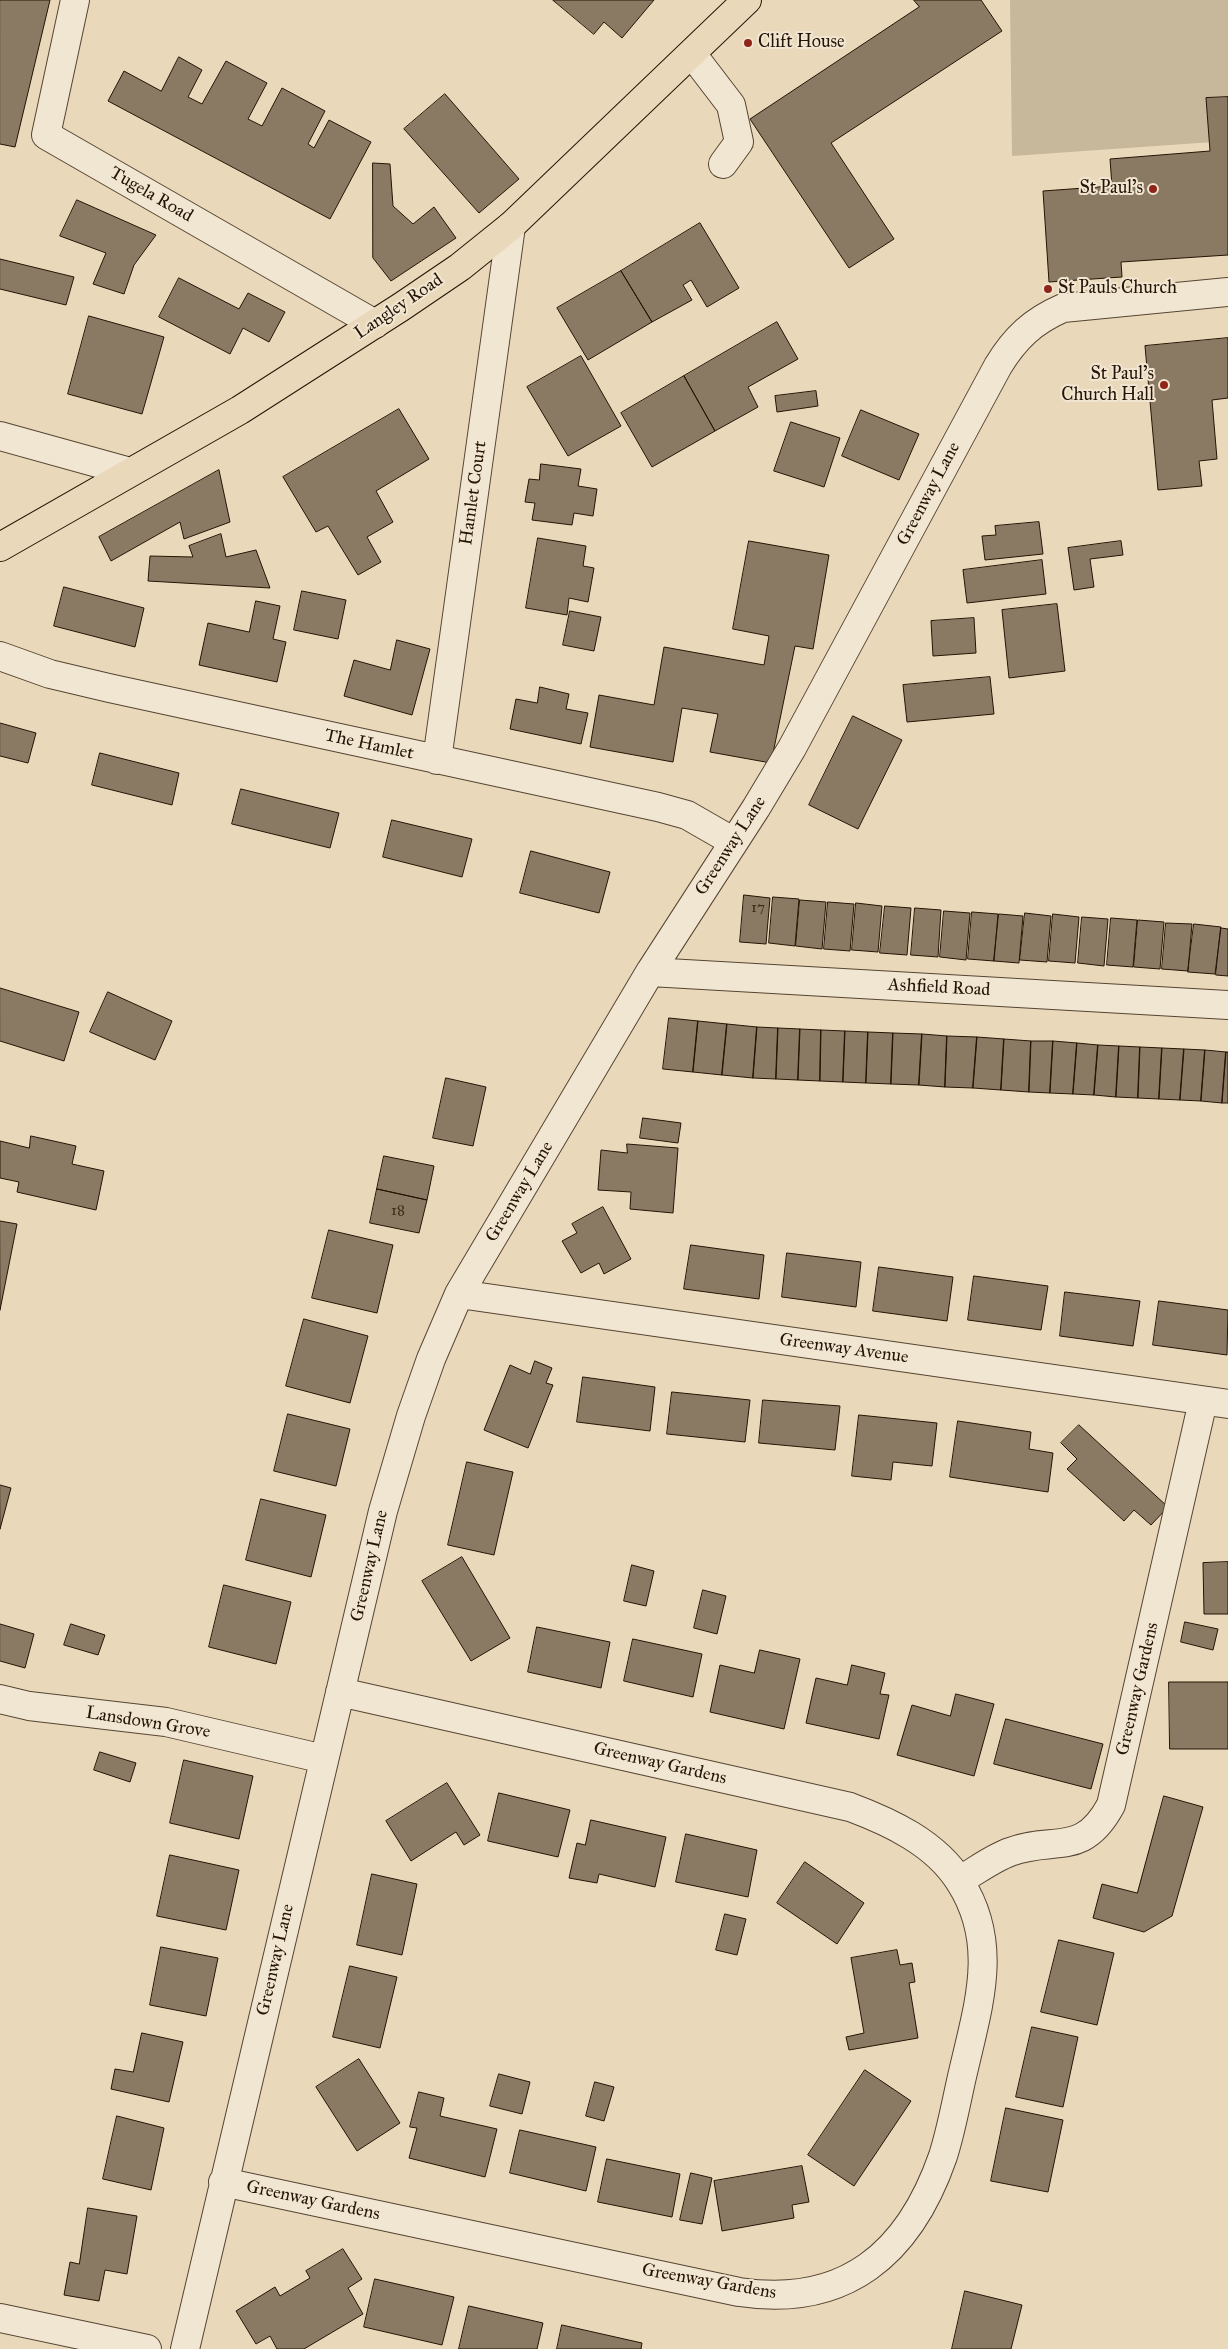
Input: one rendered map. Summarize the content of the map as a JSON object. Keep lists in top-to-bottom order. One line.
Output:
{"streets":{"main road":["Langley Road"],"street":["Tugela Road","Hamlet Court","Greenway Lane","The Hamlet","Ashfield Road","Greenway Avenue","Greenway Gardens","Lansdown Grove"]},"crossings":[["Tugela Road","Langley Road"],["Langley Road","Hamlet Court"],["Hamlet Court","The Hamlet"],["Greenway Lane","The Hamlet"],["Greenway Lane","Ashfield Road"],["Greenway Lane","Greenway Avenue"],["Greenway Lane","Greenway Gardens"],["Greenway Lane","Lansdown Grove"],["Greenway Avenue","Greenway Gardens"]],"places":["Clift House","St Paul's","St Pauls Church","St Paul's Church Hall"],"house_numbers":["17","18"]}
